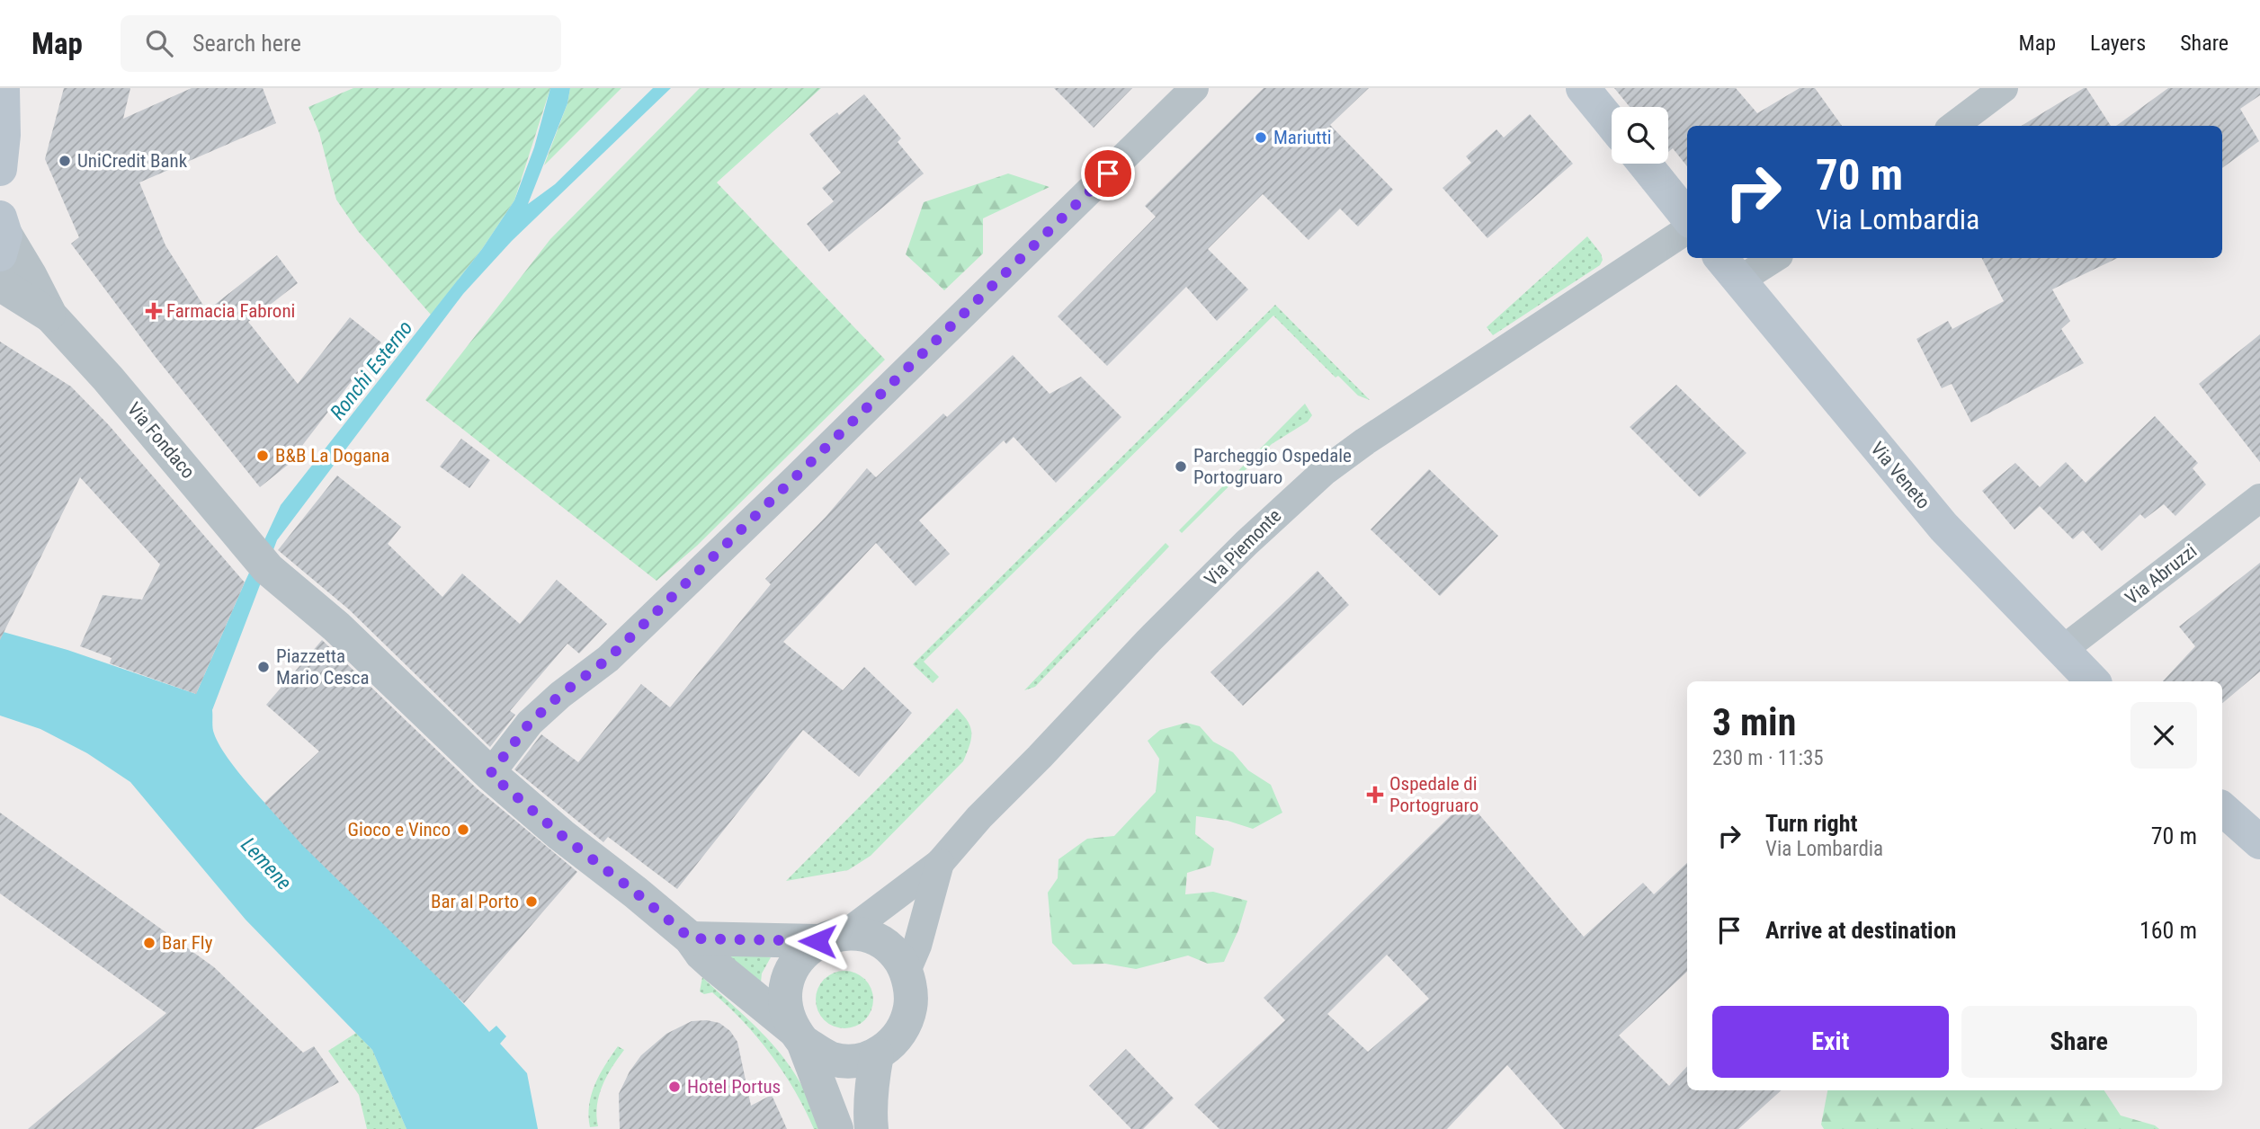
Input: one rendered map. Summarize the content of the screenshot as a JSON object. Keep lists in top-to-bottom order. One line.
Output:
{"streets":{"main road":["Via Veneto"],"street":["Via Fondaco","Via Piemonte","Via Abruzzi"]},"crossings":[["Via Fondaco","Via Piemonte"],["Via Veneto","Via Abruzzi"]],"water":["Ronchi Esterno","Lemene"],"places":{"other":["Mariutti","UniCredit Bank","B&B La Dogana","Parcheggio Ospedale Portogruaro","Piazzetta Mario Cesca","Gioco e Vinco","Bar al Porto","Bar Fly","Hotel Portus"],"health":["Farmacia Fabroni","Ospedale di Portogruaro"]},"page":{"header":"Map","search":"Search here","nav":["Map","Layers","Share"],"turn":["70 m","Via Lombardia"],"heading":["3 min","230 m · 11:35"],"list":[{"name":"Turn right","note":"Via Lombardia","value":"70 m"},{"name":"Arrive at destination","value":"160 m"}],"buttons":["Exit","Share"]}}
